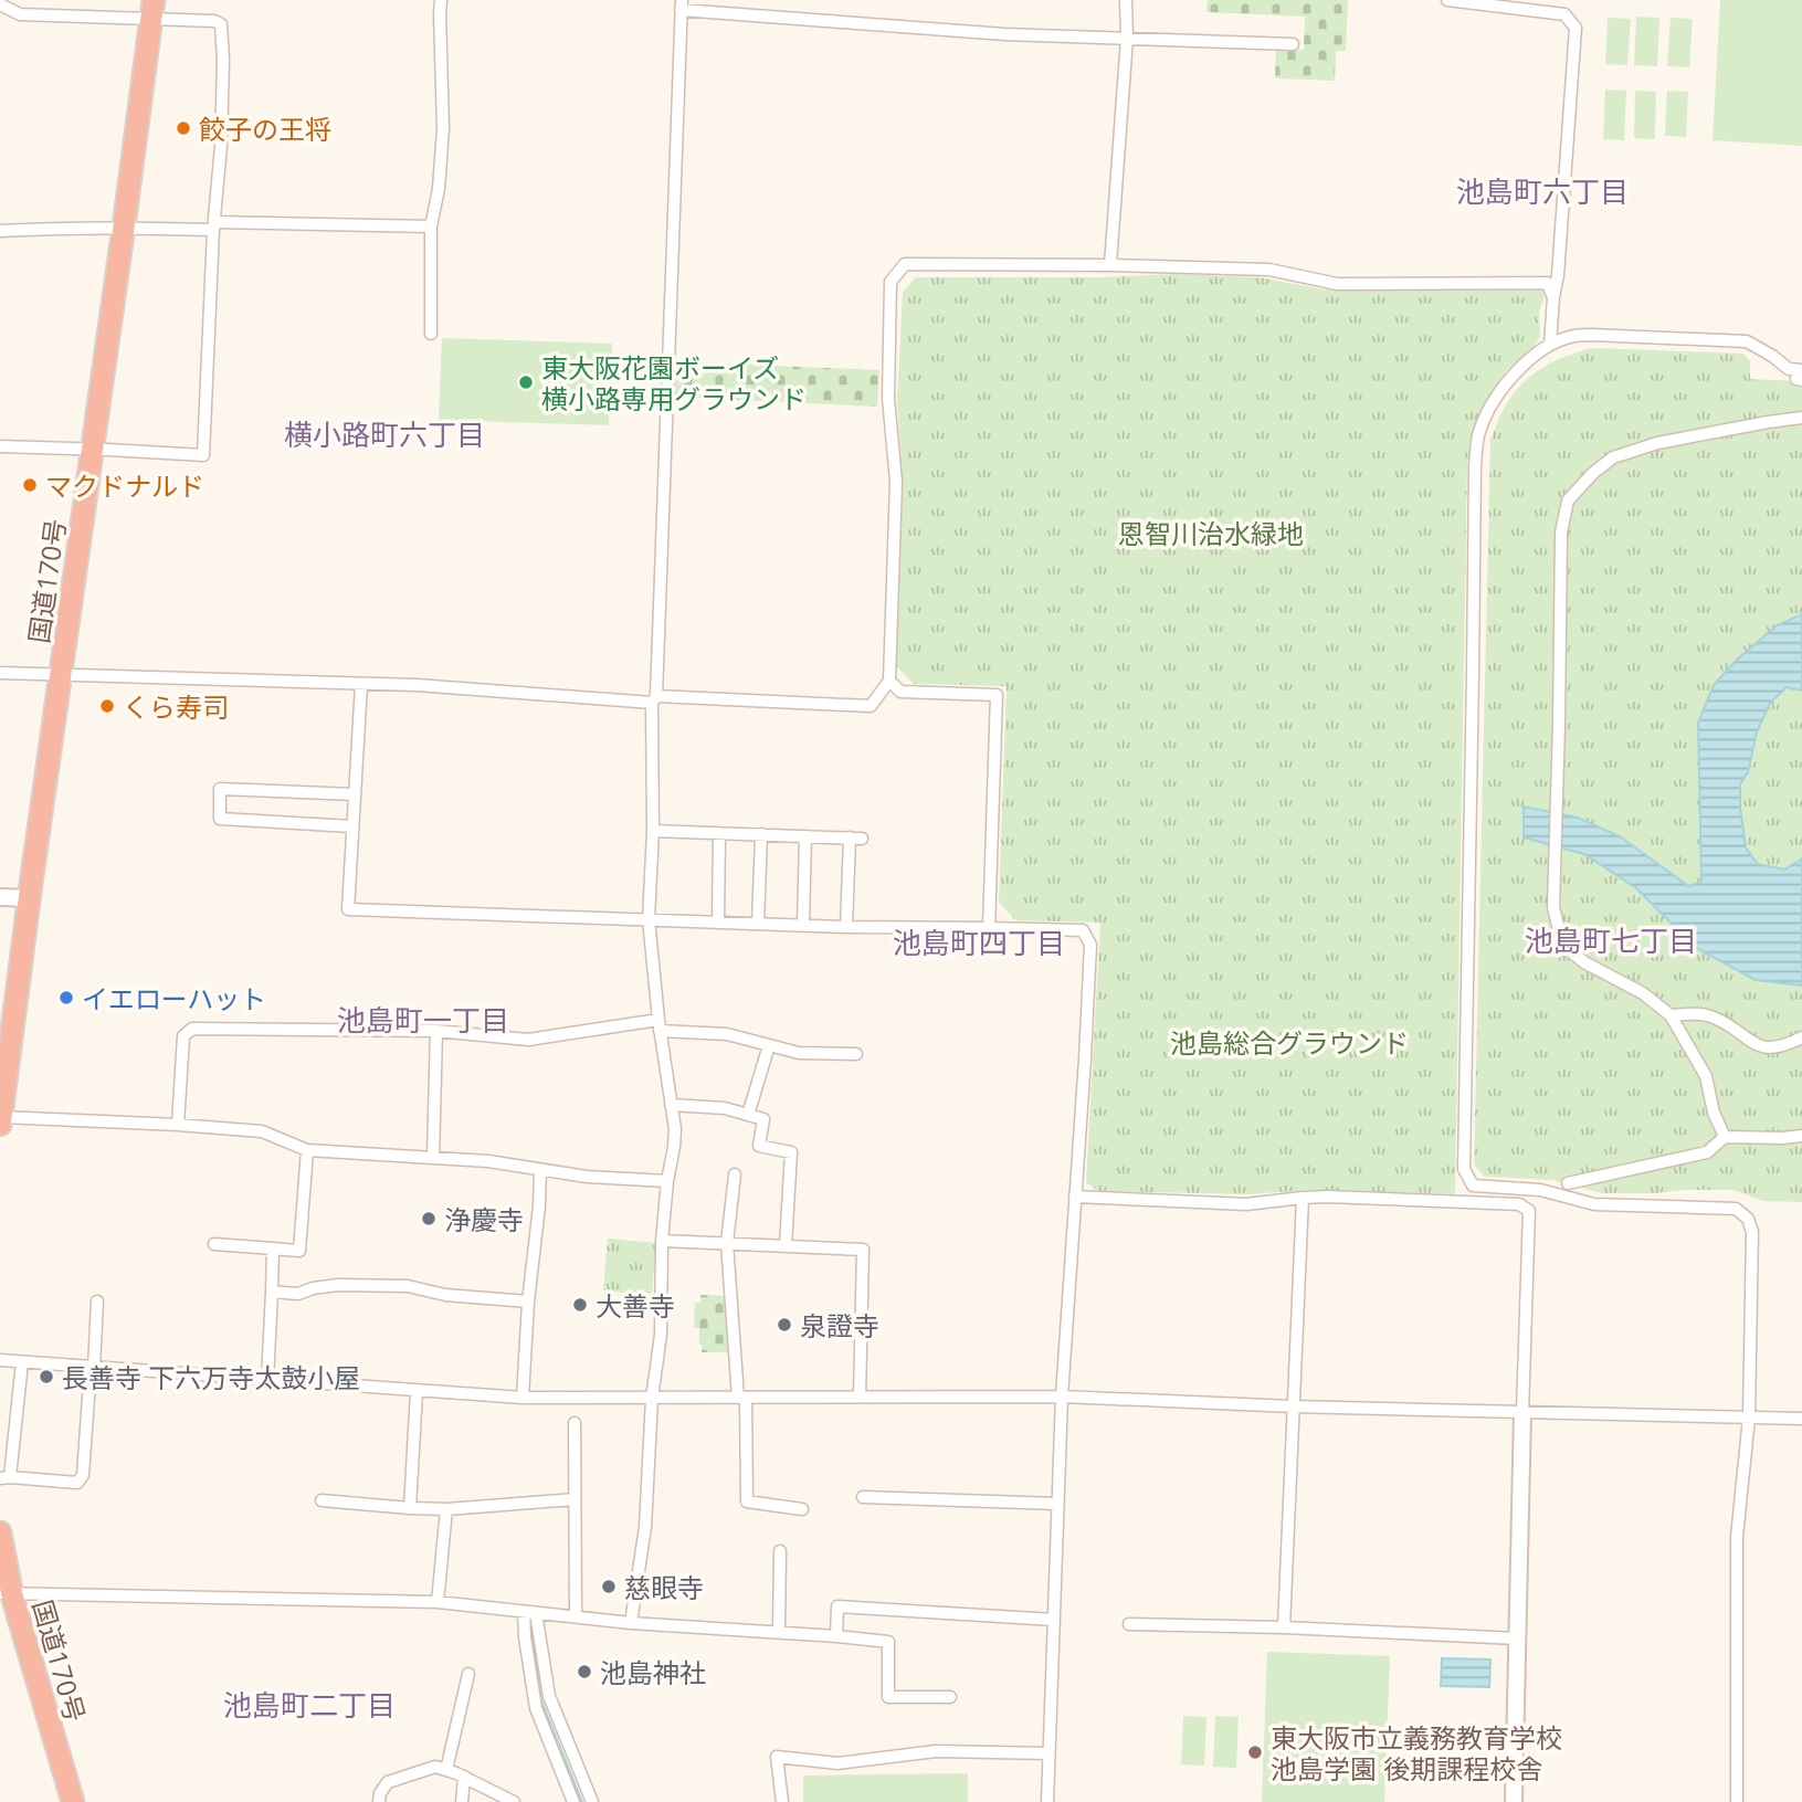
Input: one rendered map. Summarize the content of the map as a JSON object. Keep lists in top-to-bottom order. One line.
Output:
{"streets":{"highway":["国道170号"]},"districts":["池島町六丁目","横小路町六丁目","池島町七丁目","池島町四丁目","池島町一丁目","池島町二丁目"],"parks":["恩智川治水緑地","池島総合グラウンド"],"places":["餃子の王将","東大阪花園ボーイズ 横小路専用グラウンド","マクドナルド","くら寿司","イエローハット","浄慶寺","大善寺","泉證寺","長善寺 下六万寺太鼓小屋","慈眼寺","池島神社","東大阪市立義務教育学校 池島学園 後期課程校舎"]}
